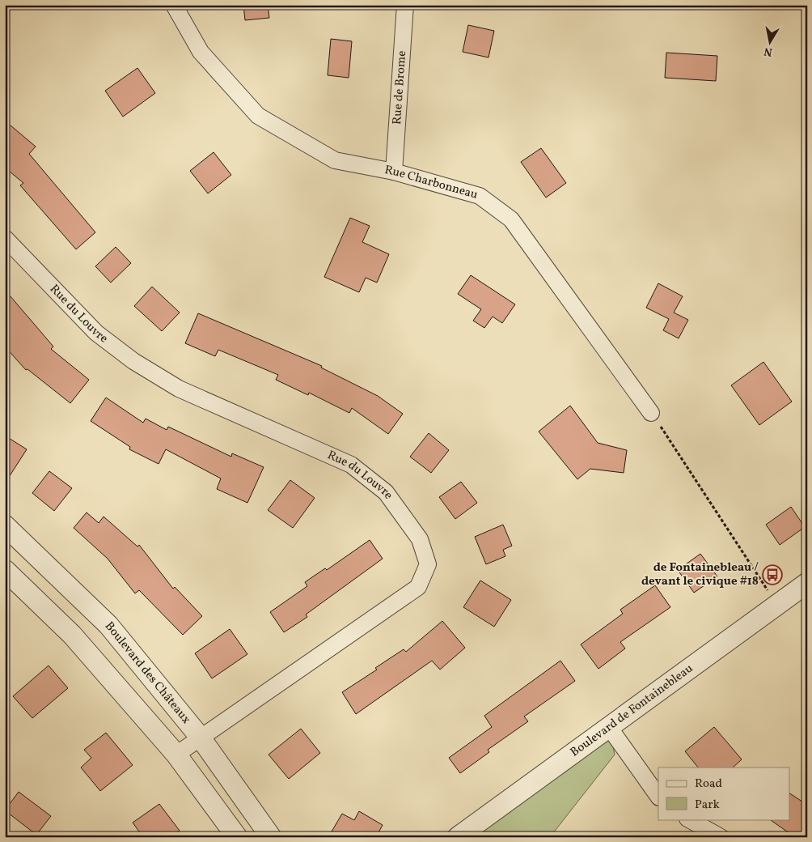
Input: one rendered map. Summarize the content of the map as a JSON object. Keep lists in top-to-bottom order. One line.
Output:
{"streets":{"street":["Rue de Brome","Rue Charbonneau","Rue du Louvre","Boulevard des Châteaux","Boulevard de Fontainebleau"]},"crossings":[["Rue de Brome","Rue Charbonneau"],["Rue du Louvre","Boulevard des Châteaux"]],"places":{"bus stop":["de Fontainebleau / devant le civique #18"]},"legend":["Road","Park"],"north":"bottom"}
